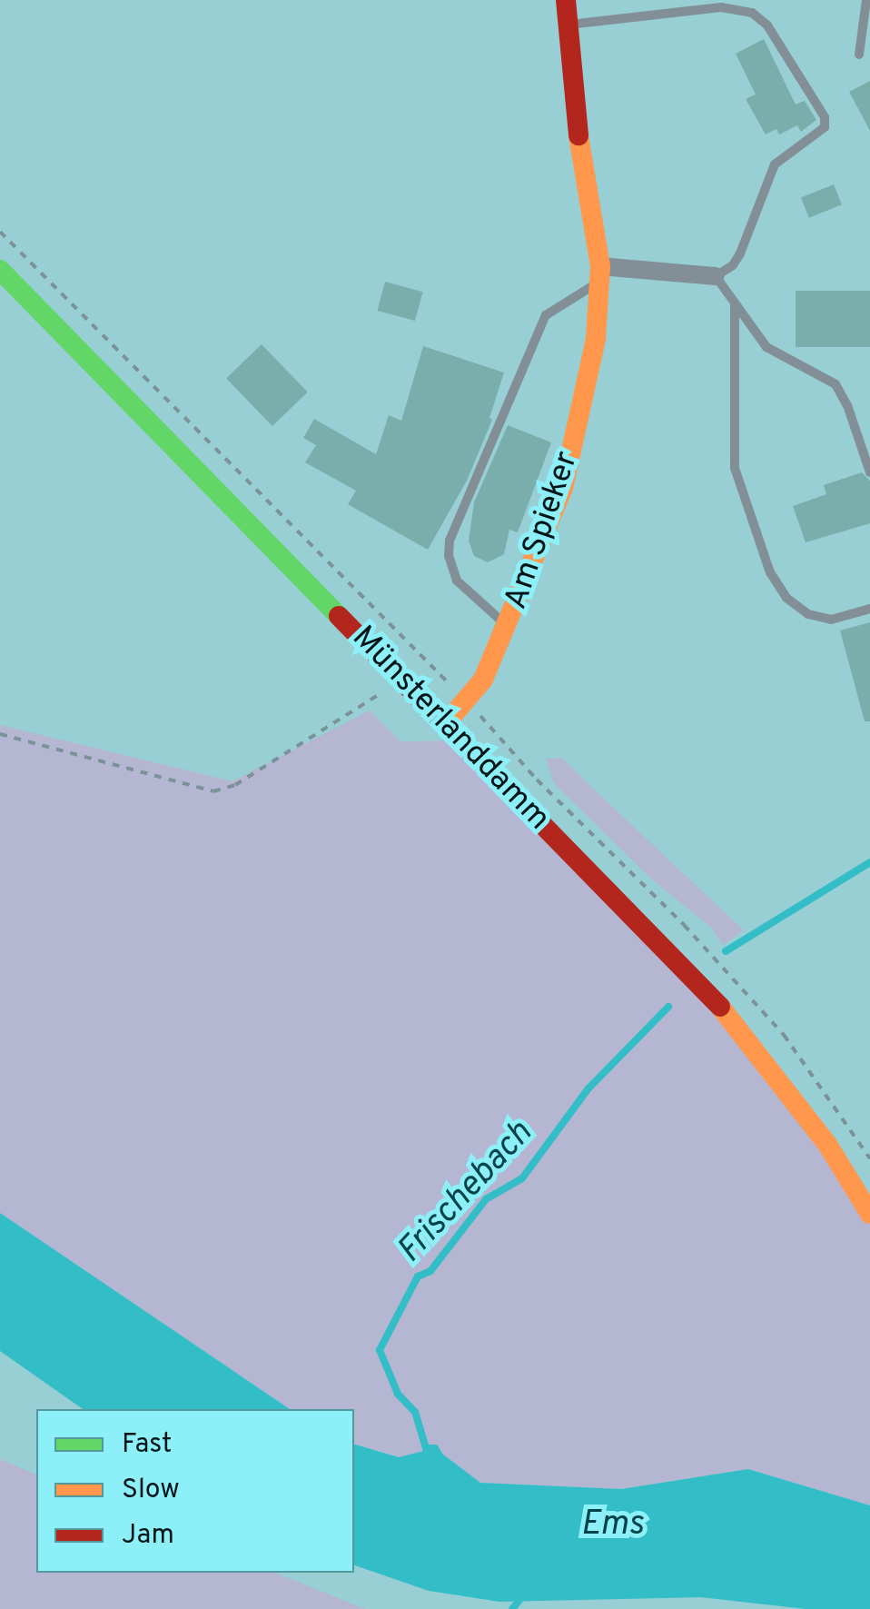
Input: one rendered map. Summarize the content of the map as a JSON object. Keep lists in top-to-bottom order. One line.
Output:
{"streets":{"main road":["Am Spieker","Münsterlanddamm"]},"crossings":[["Am Spieker","Münsterlanddamm"]],"water":["Frischebach","Ems"],"legend":["Fast","Slow","Jam"]}
